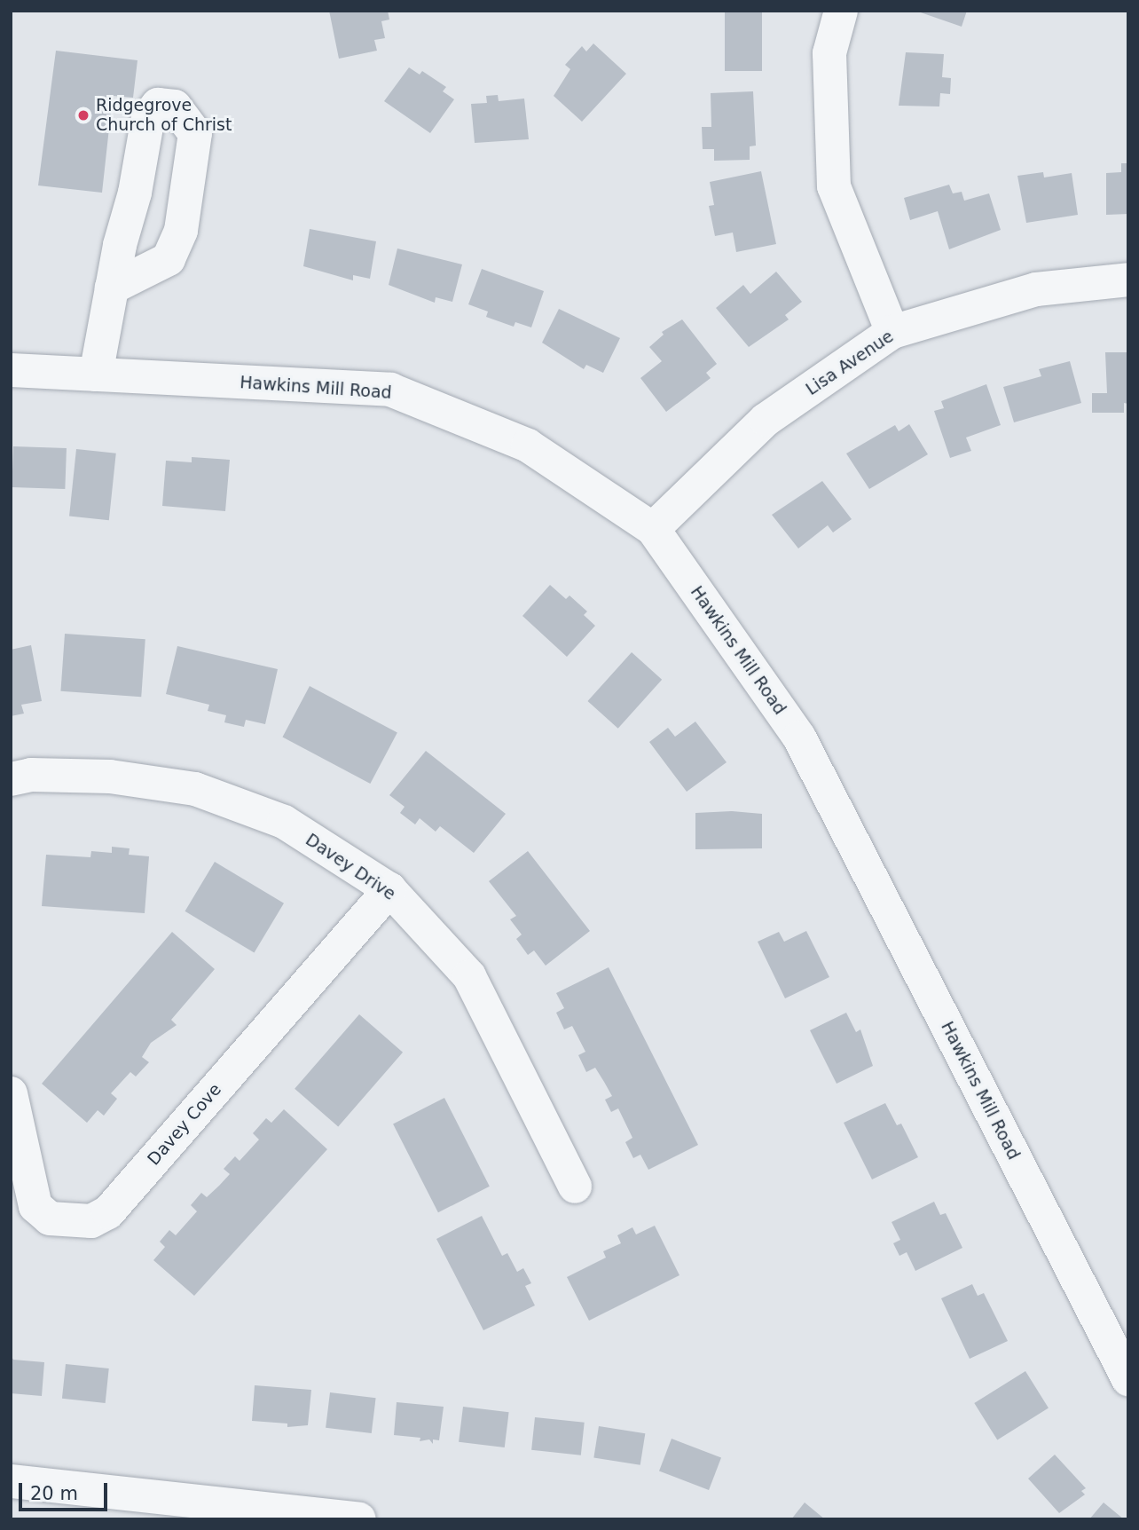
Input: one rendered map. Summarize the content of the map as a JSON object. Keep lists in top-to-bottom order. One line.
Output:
{"streets":{"street":["Lisa Avenue","Hawkins Mill Road","Davey Drive","Davey Cove"]},"crossings":[["Lisa Avenue","Hawkins Mill Road"],["Davey Drive","Davey Cove"]],"places":["Ridgegrove Church of Christ"],"scale_bar":"20 m"}
